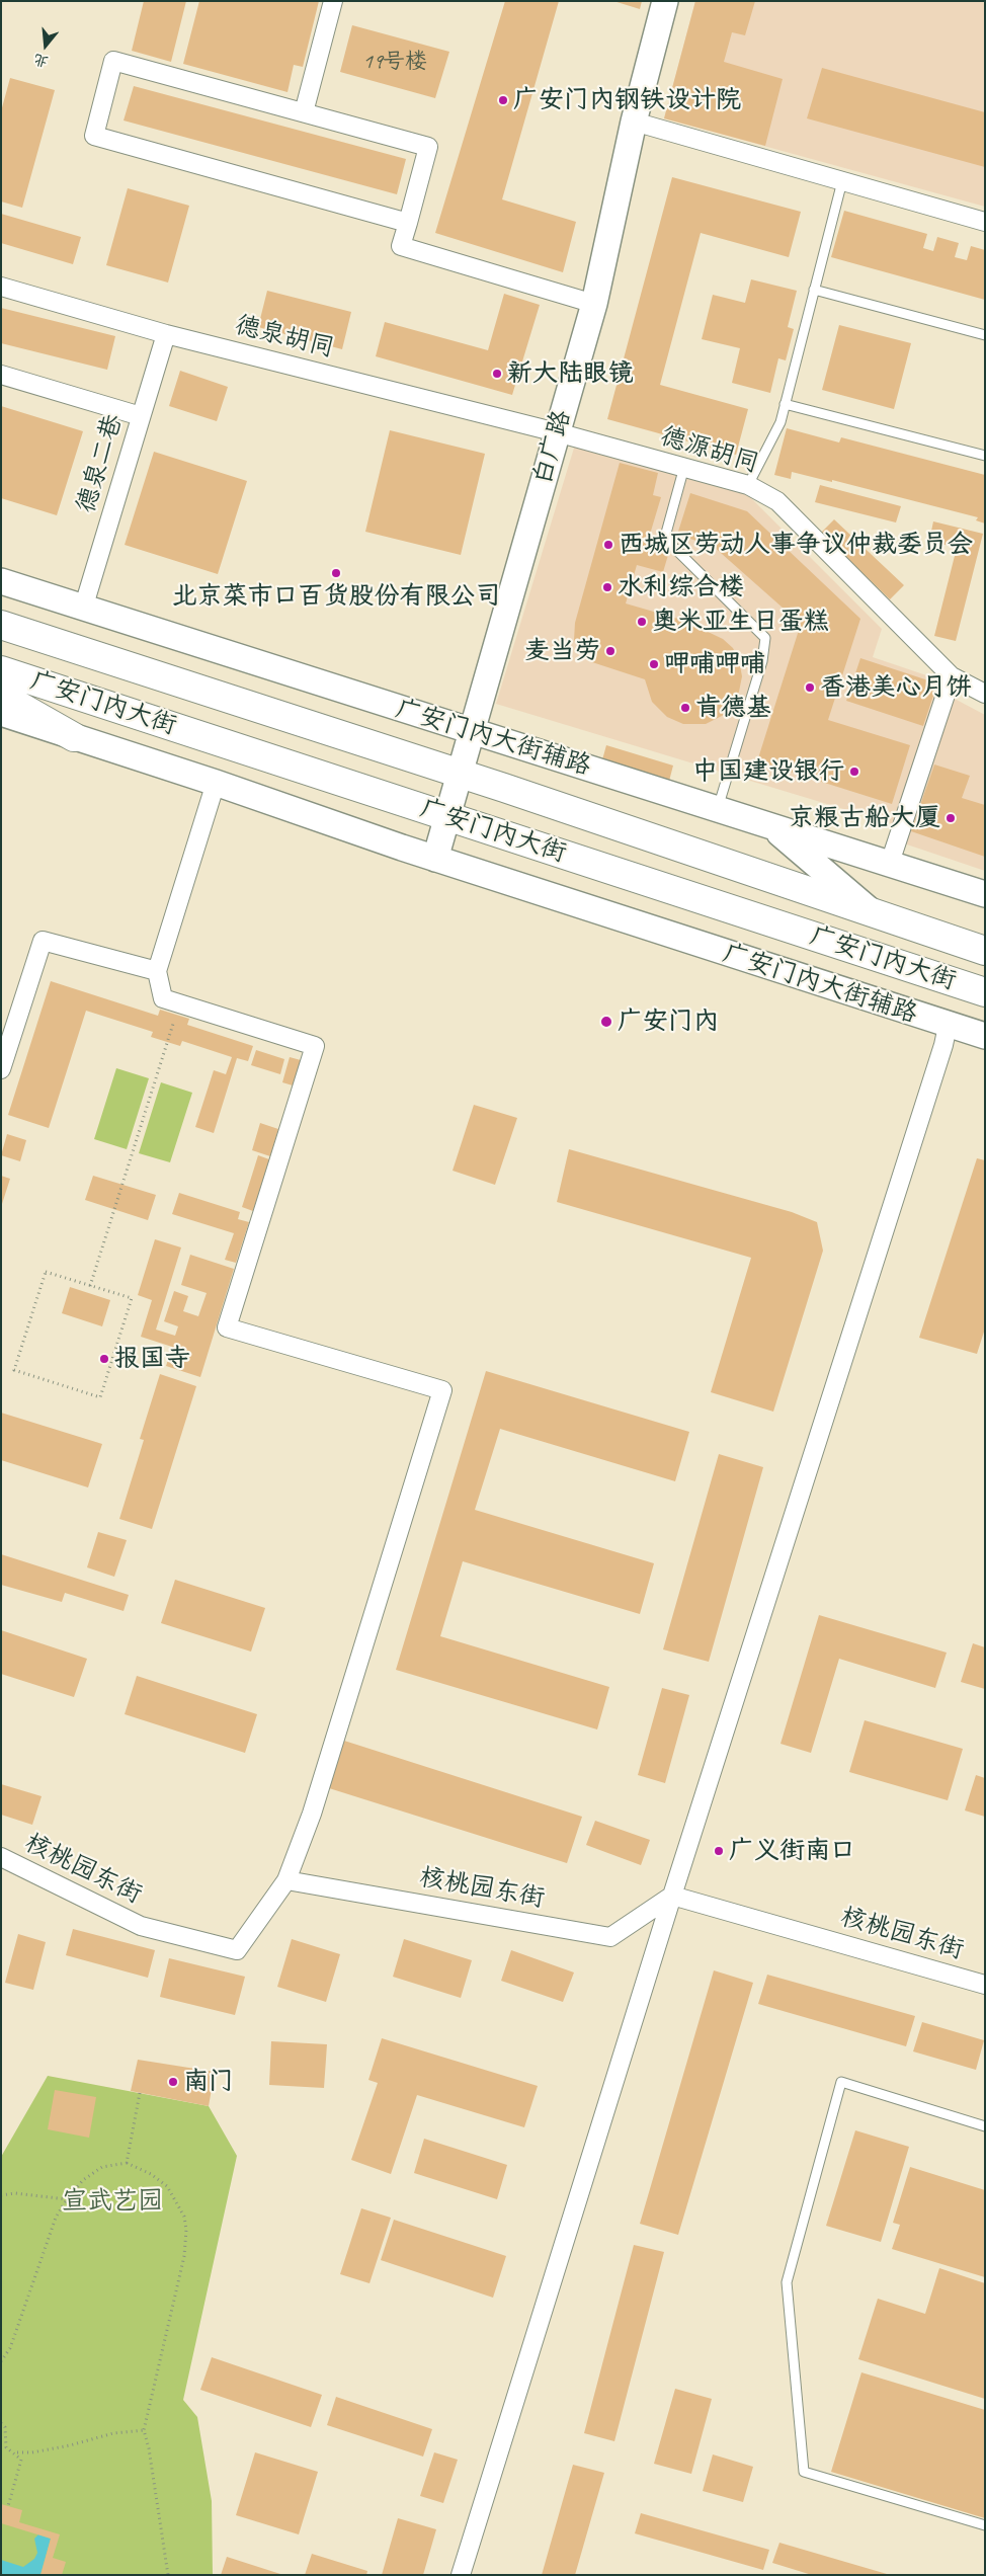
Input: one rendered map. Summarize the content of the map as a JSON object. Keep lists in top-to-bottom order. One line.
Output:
{"streets":{"main road":["广安门内大街"],"street":["德泉胡同","白广路","德源胡同","德泉二巷","广安门内大街辅路","核桃园东街"]},"crossings":[["德泉胡同","白广路"],["德泉胡同","德源胡同"],["德泉胡同","德泉二巷"],["白广路","德源胡同"],["白广路","广安门内大街"],["白广路","广安门内大街辅路"],["德泉二巷","广安门内大街辅路"],["广安门内大街","广安门内大街辅路"]],"parks":["宣武艺园"],"places":["广安门内钢铁设计院","新大陆眼镜","西城区劳动人事争议仲裁委员会","北京菜市口百货股份有限公司","水利综合楼","奥米亚生日蛋糕","麦当劳","呷哺呷哺","香港美心月饼","肯德基","中国建设银行","京粮古船大厦","广安门内","报国寺","广义街南口","南门"],"house_numbers":["19号楼"],"north":"bottom"}
